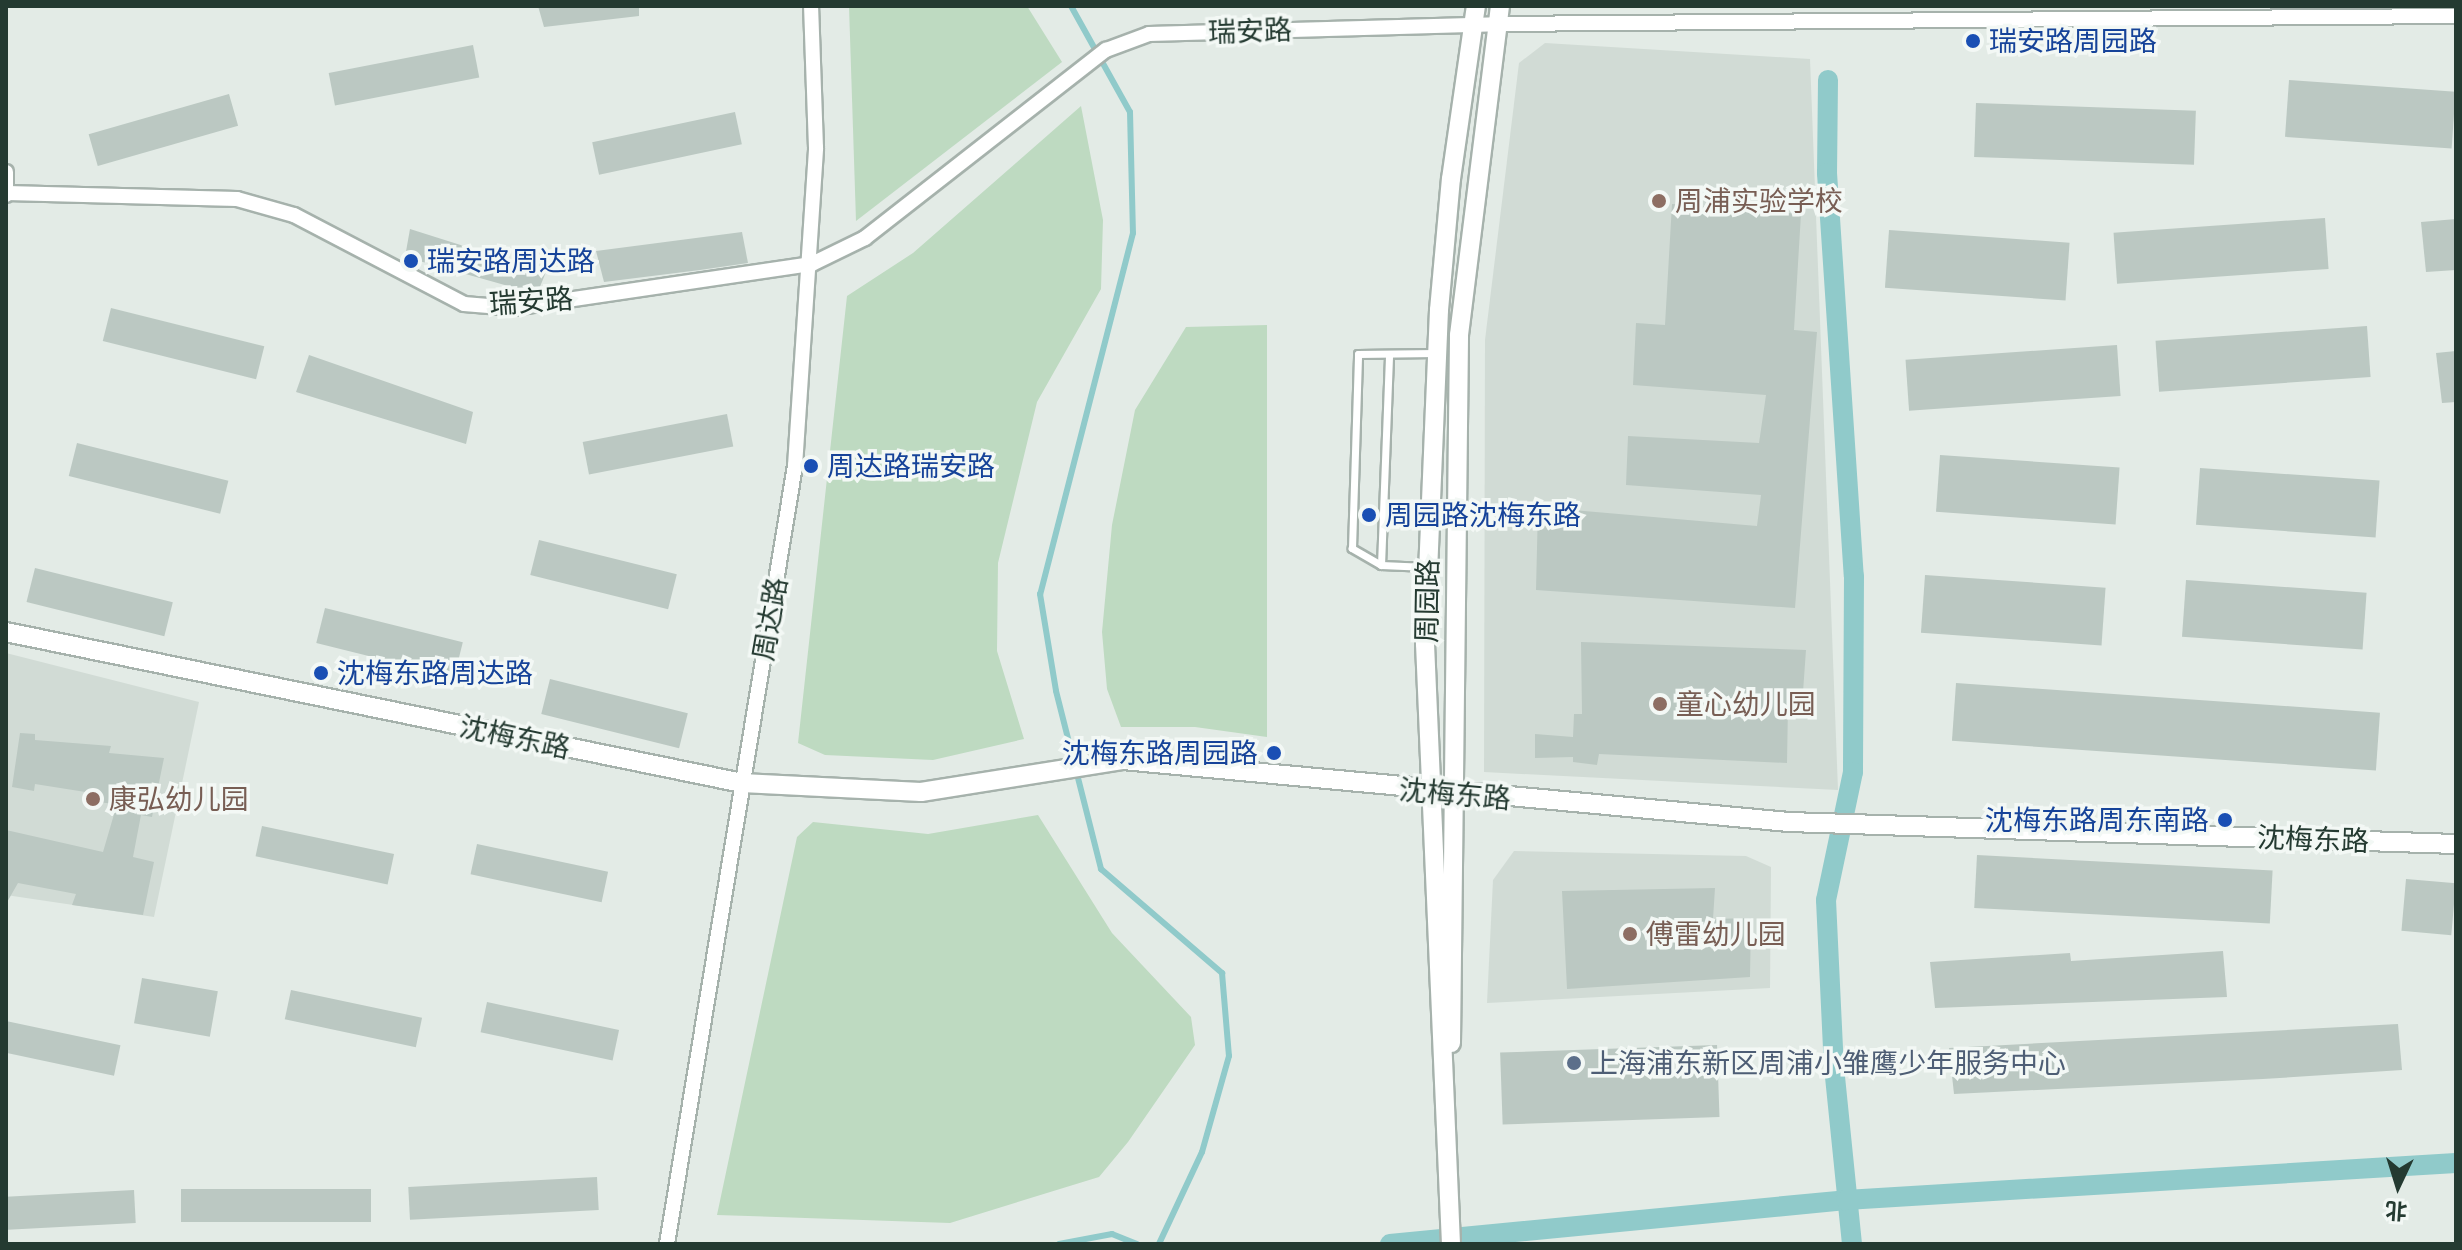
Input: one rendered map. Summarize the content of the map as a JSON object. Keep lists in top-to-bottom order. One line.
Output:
{"streets":{"street":["瑞安路","周园路","周达路","沈梅东路"]},"crossings":[["瑞安路","周园路"],["瑞安路","周达路"],["周园路","沈梅东路"],["周达路","沈梅东路"]],"places":["瑞安路周园路","周浦实验学校","瑞安路周达路","周达路瑞安路","周园路沈梅东路","沈梅东路周达路","童心幼儿园","沈梅东路周园路","康弘幼儿园","沈梅东路周东南路","傅雷幼儿园","上海浦东新区周浦小雏鹰少年服务中心"],"north":"bottom"}
